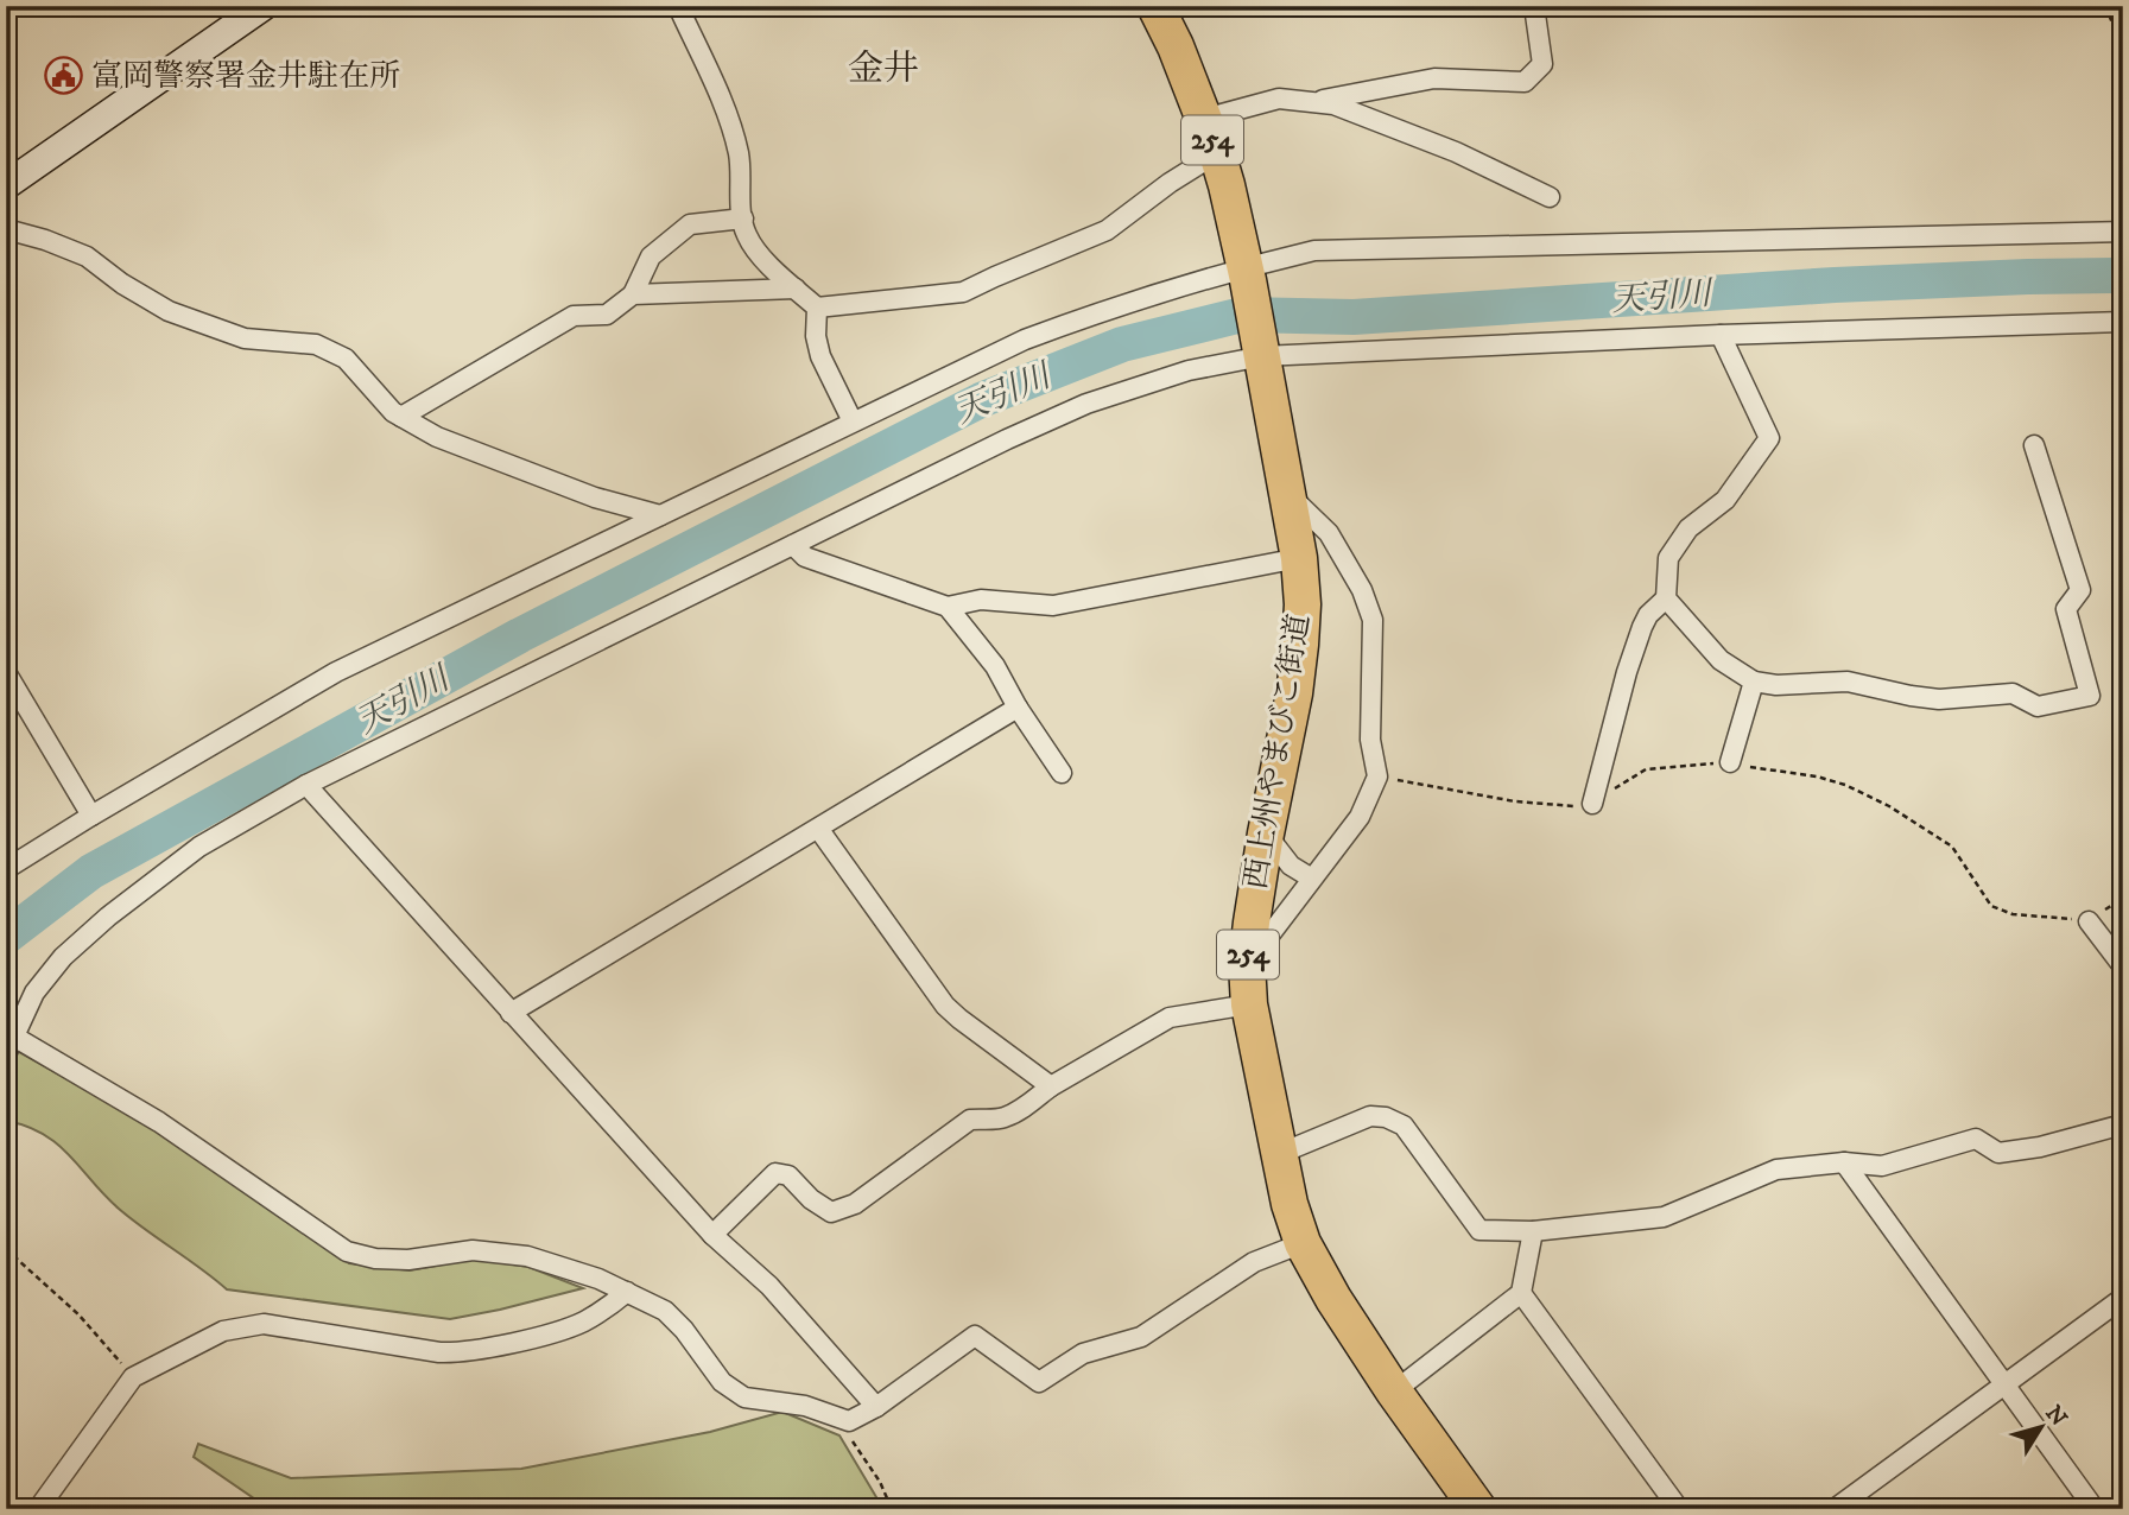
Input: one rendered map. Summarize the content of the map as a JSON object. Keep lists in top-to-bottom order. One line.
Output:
{"streets":{"highway":["254","西上州やまびこ街道"]},"districts":["金井"],"water":["天引川"],"places":{"public building":["富岡警察署金井駐在所"]},"north":"top right"}
